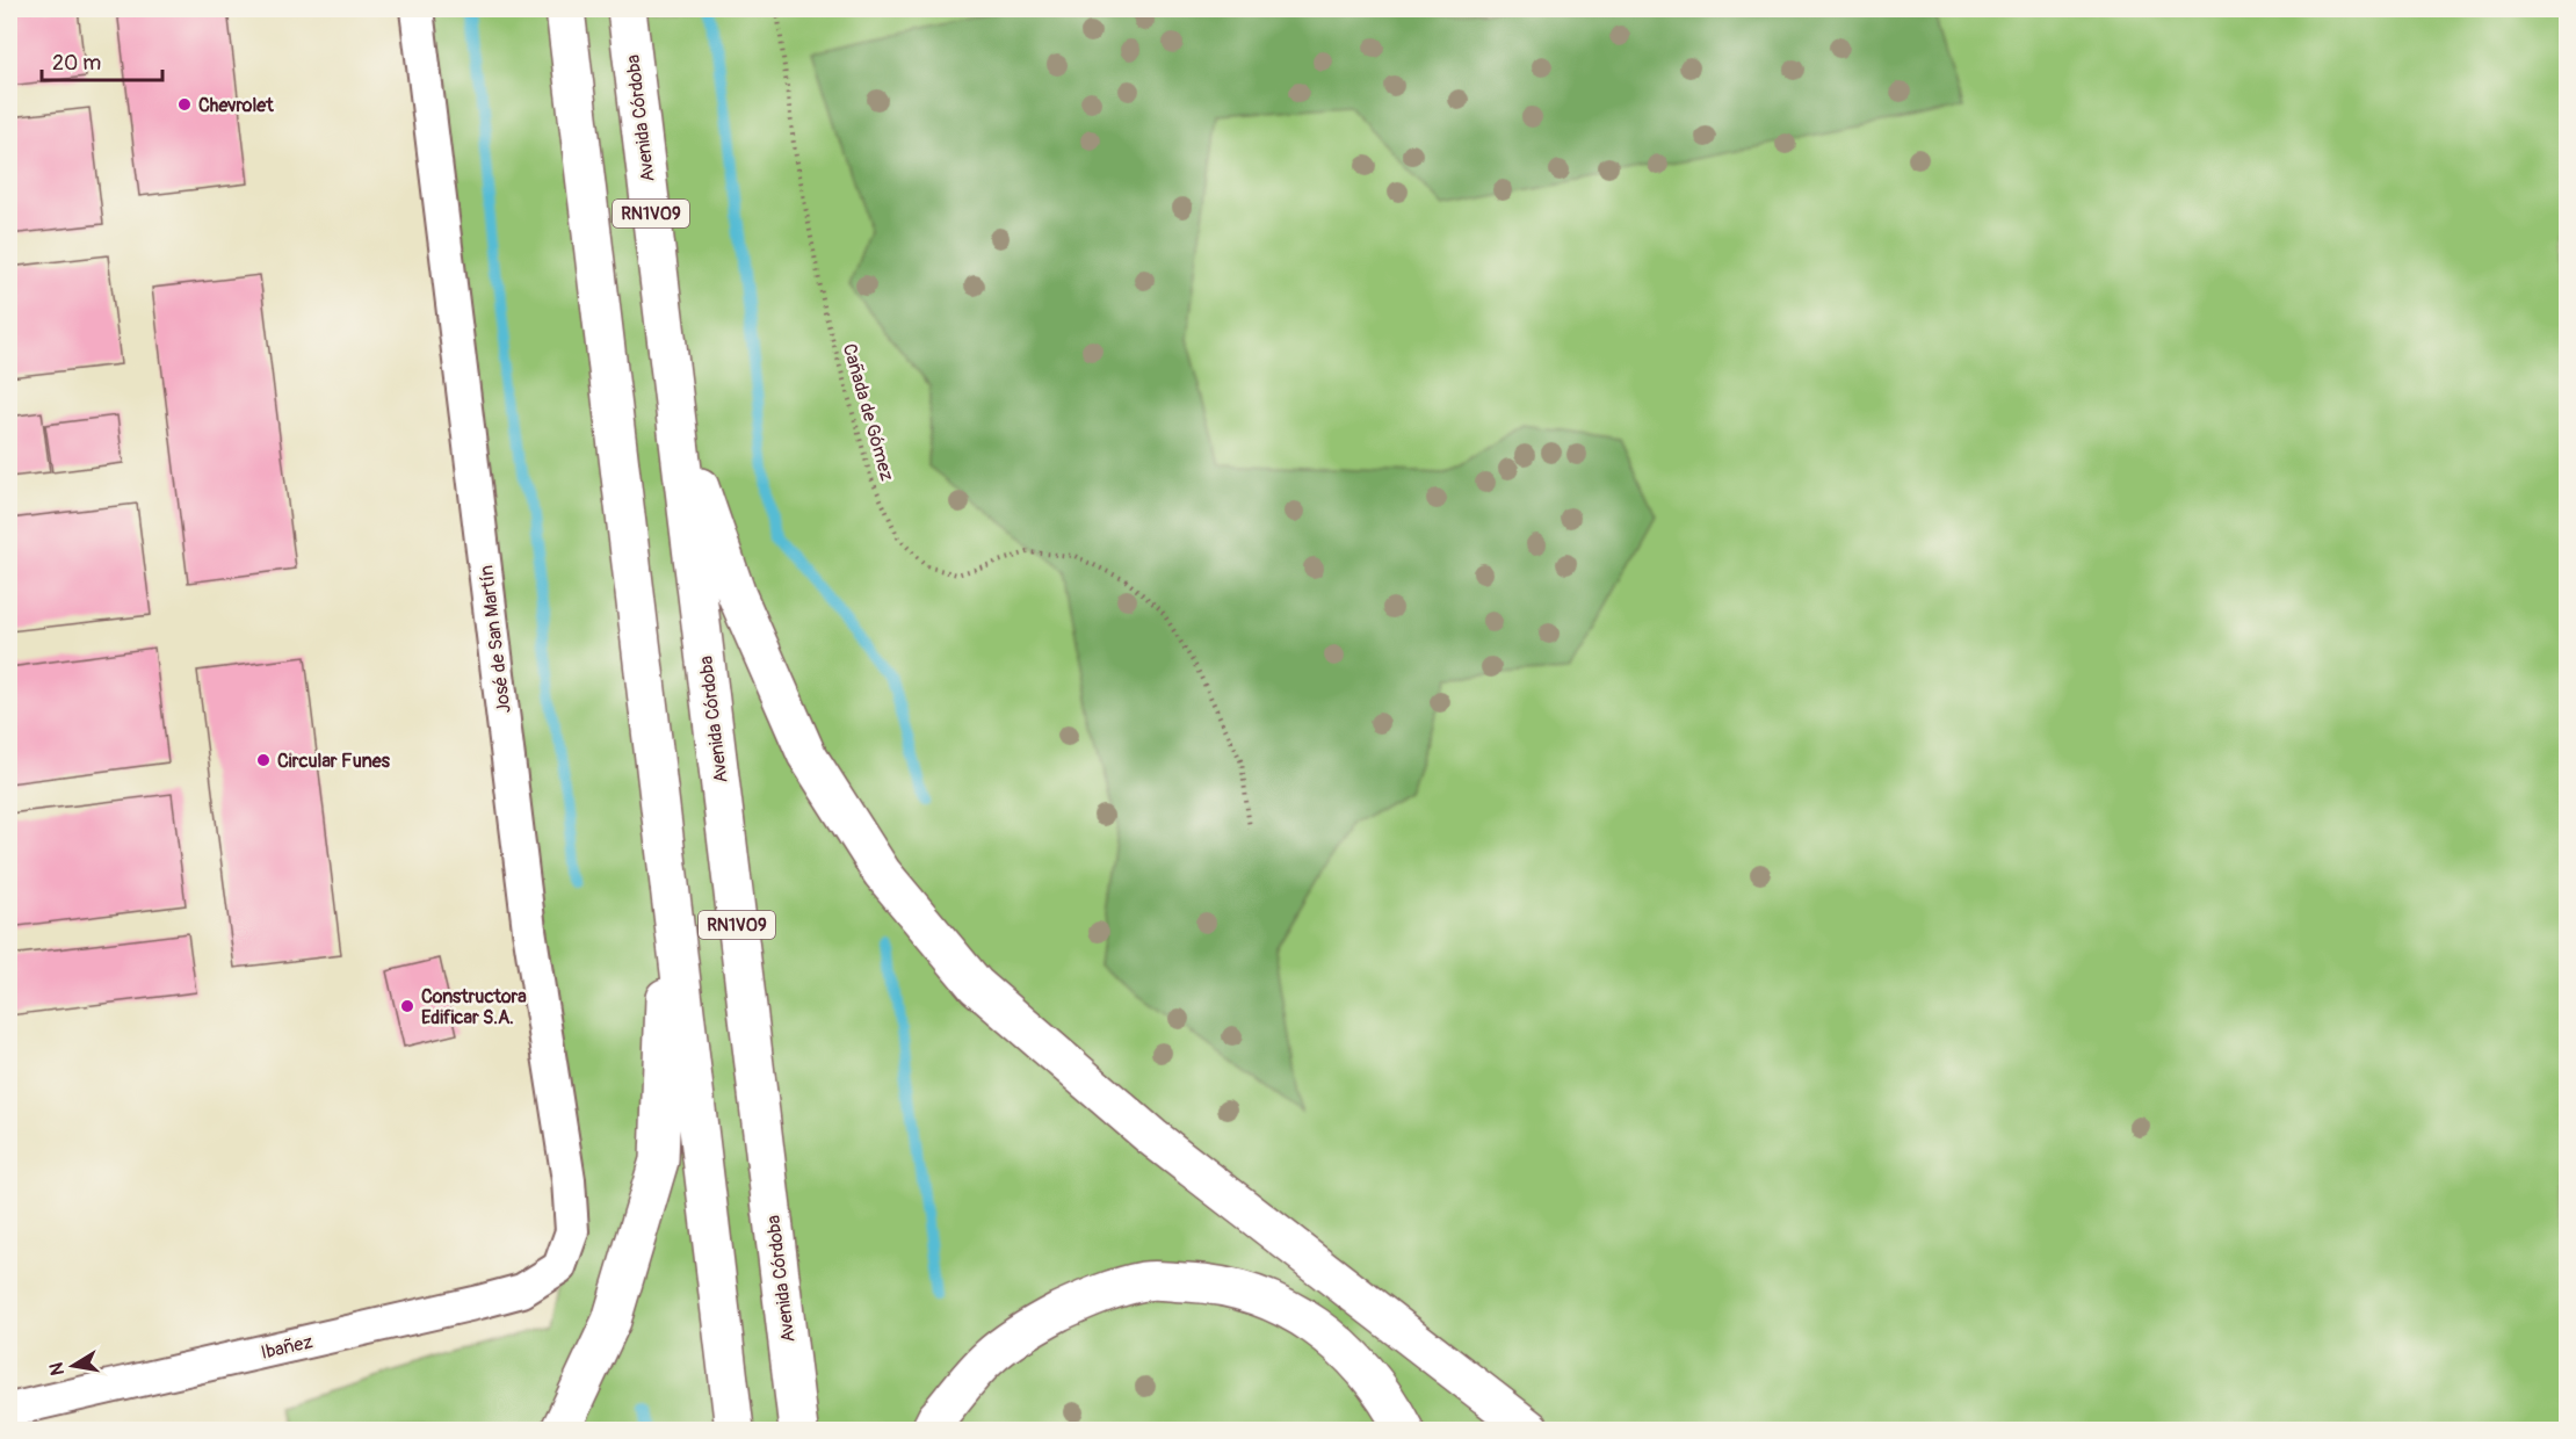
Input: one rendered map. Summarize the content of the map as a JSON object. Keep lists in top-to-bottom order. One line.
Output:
{"streets":{"main road":["Avenida Córdoba","RN1V09"],"street":["José de San Martín","Ibañez"],"path":["Cañada de Gómez"]},"crossings":[["José de San Martín","Ibañez"]],"places":["Chevrolet","Circular Funes","Constructora Edificar S.A."],"scale_bar":"20 m","north":"left"}
